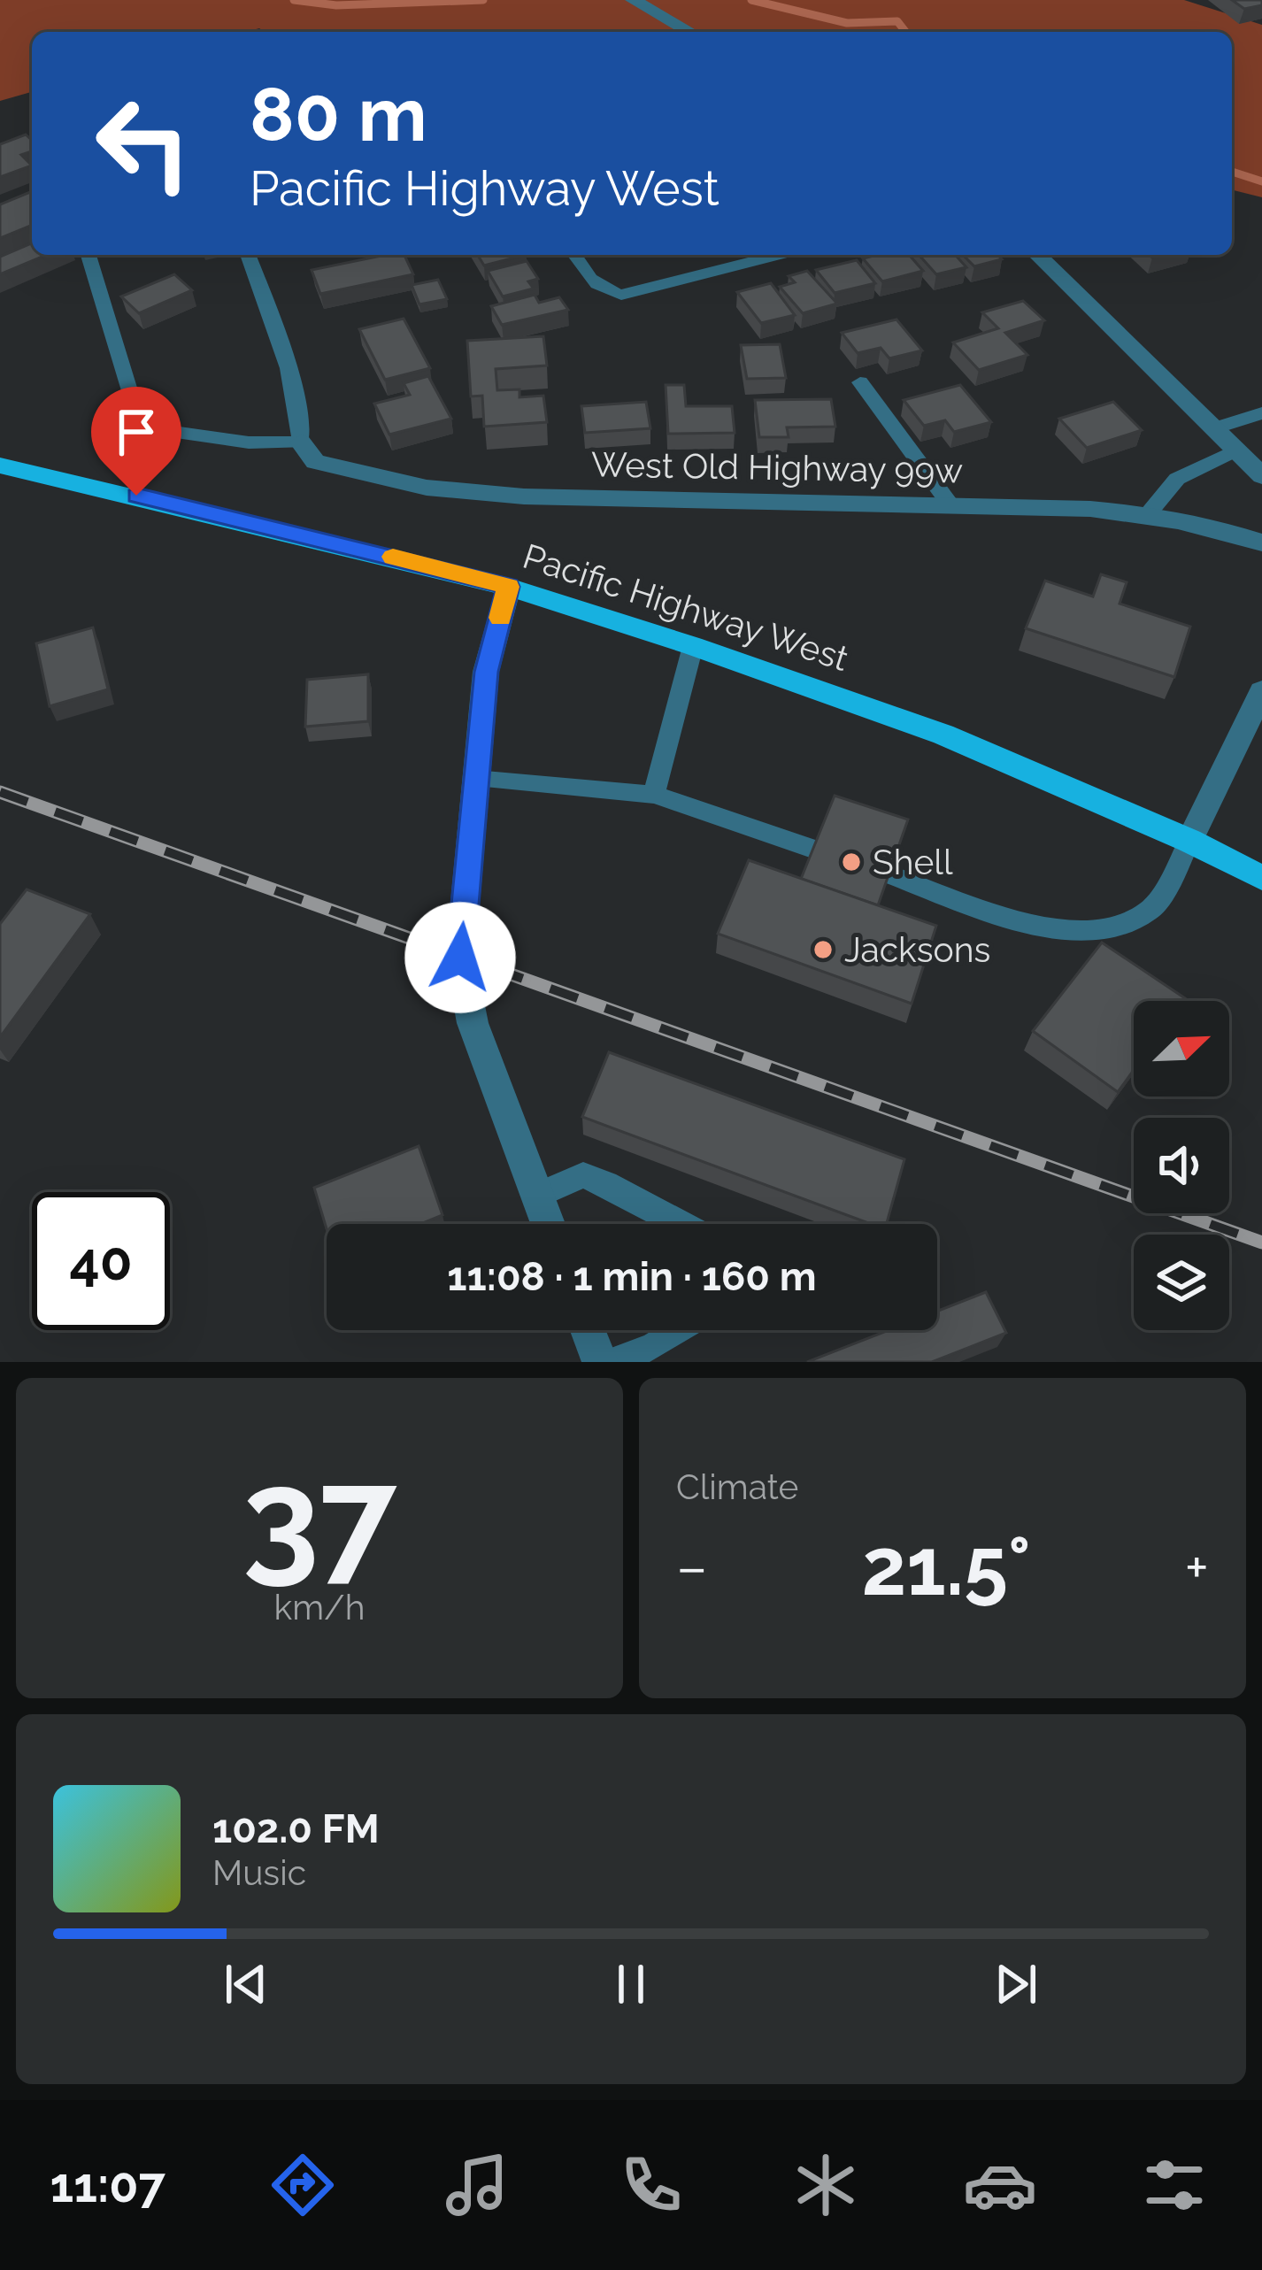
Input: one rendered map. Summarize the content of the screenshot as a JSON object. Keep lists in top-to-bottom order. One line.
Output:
{"streets":{"main road":["Pacific Highway West"],"street":["West Old Highway 99w"]},"places":["Shell","Jacksons"],"north":"top right","page":{"turn":["80 m","Pacific Highway West"],"limit":"40","trip":"11:08 · 1 min · 160 m","tile":[["37","km/h"],"Climate"],"heat":["−","21.5°","+"],"song":["102.0 FM","Music"],"tabs":"11:07"}}
